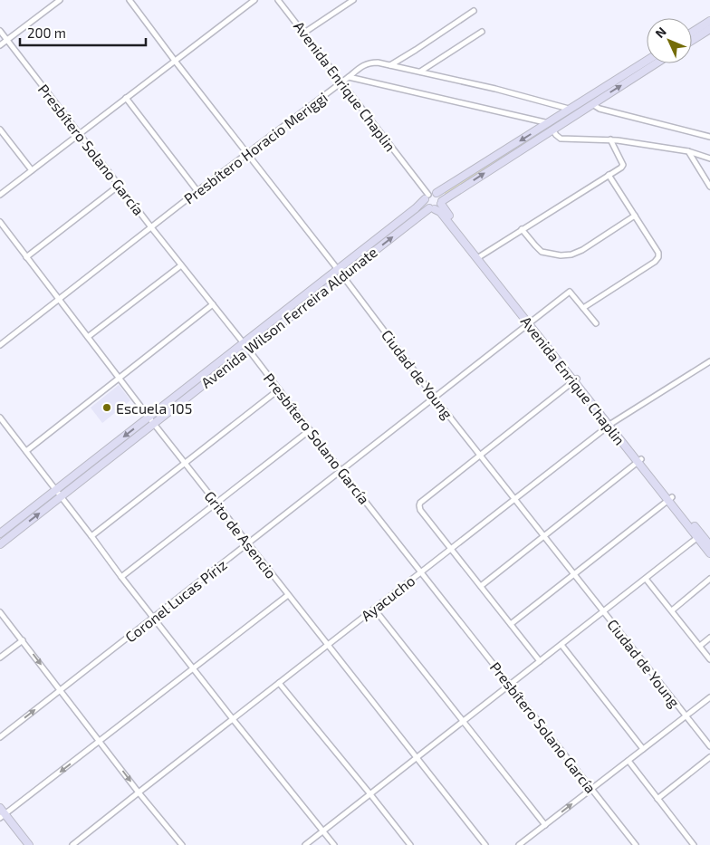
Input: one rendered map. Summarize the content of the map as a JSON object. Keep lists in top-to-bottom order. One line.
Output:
{"streets":{"street":["Avenida Enrique Chaplin","Presbítero Horacio Meriggi","Presbítero Solano García","Avenida Wilson Ferreira Aldunate","Ciudad de Young","Grito de Asencio","Ayacucho","Coronel Lucas Píriz"]},"crossings":[["Avenida Enrique Chaplin","Presbítero Horacio Meriggi"],["Avenida Enrique Chaplin","Avenida Wilson Ferreira Aldunate"],["Avenida Enrique Chaplin","Ayacucho"],["Avenida Enrique Chaplin","Coronel Lucas Píriz"],["Presbítero Horacio Meriggi","Presbítero Solano García"],["Presbítero Horacio Meriggi","Ciudad de Young"],["Presbítero Horacio Meriggi","Grito de Asencio"],["Presbítero Solano García","Avenida Wilson Ferreira Aldunate"],["Presbítero Solano García","Ayacucho"],["Presbítero Solano García","Coronel Lucas Píriz"],["Avenida Wilson Ferreira Aldunate","Ciudad de Young"],["Avenida Wilson Ferreira Aldunate","Grito de Asencio"],["Ciudad de Young","Ayacucho"],["Ciudad de Young","Coronel Lucas Píriz"],["Grito de Asencio","Ayacucho"],["Grito de Asencio","Coronel Lucas Píriz"]],"places":["Escuela 105"],"scale_bar":"200 m","north":"top left"}
